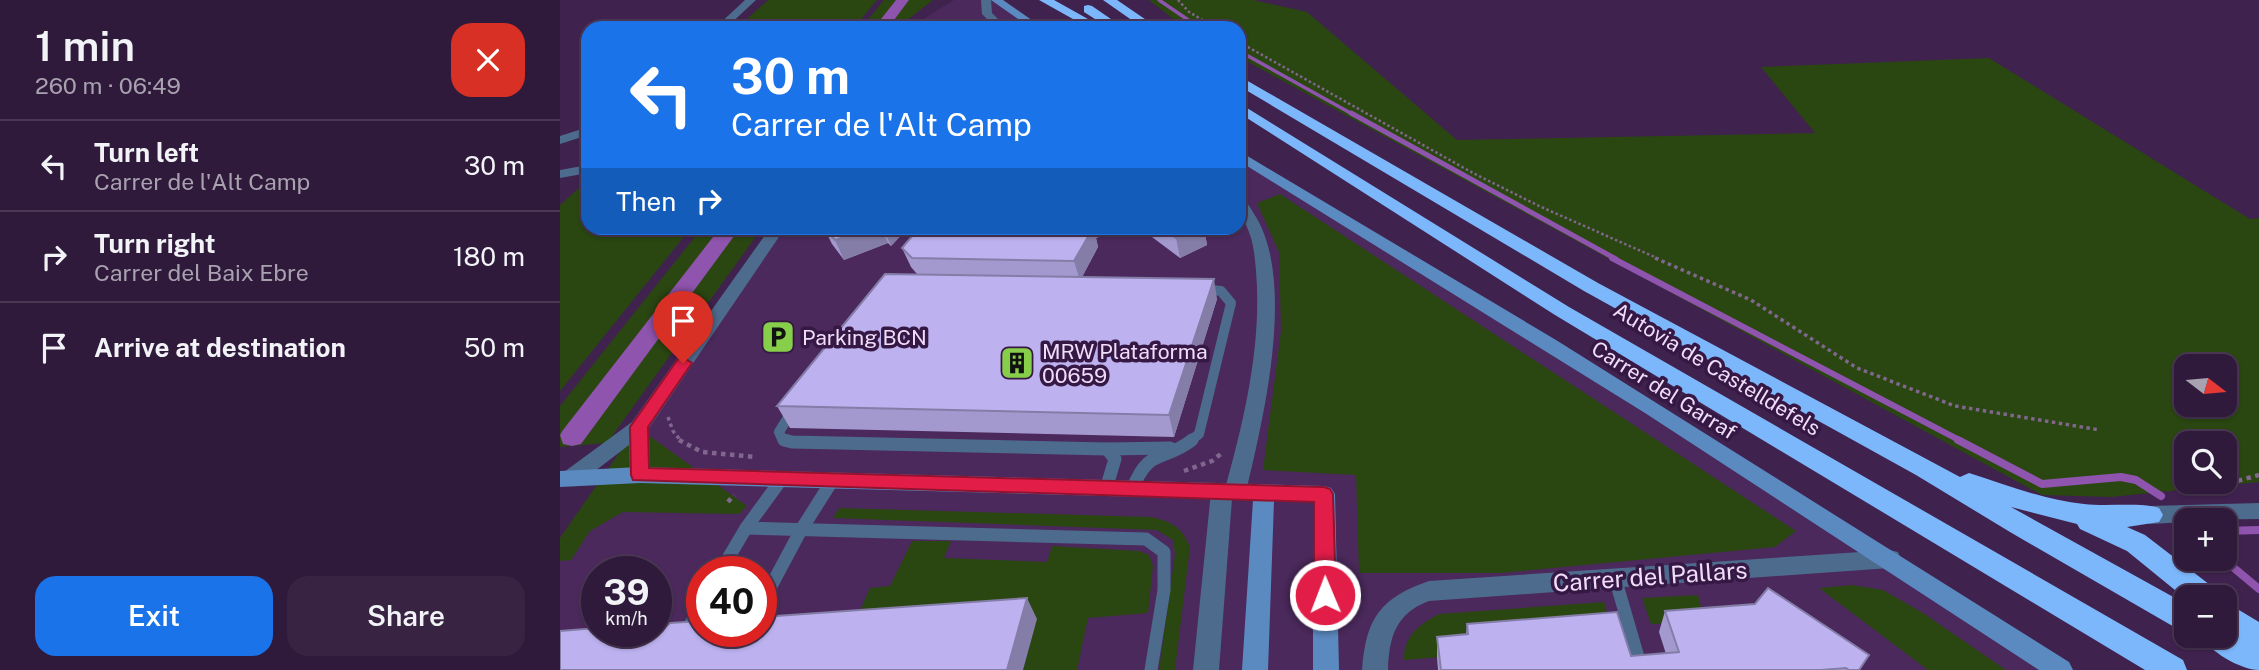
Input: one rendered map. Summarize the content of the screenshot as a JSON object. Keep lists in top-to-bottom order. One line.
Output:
{"streets":{"highway":["Autovia de Castelldefels"],"main road":["Carrer del Garraf"],"street":["Carrer del Pallars"]},"crossings":[["Carrer del Garraf","Carrer del Pallars"]],"places":{"parking":["Parking BCN"],"building":["MRW Plataforma 00659"]},"north":"right","page":{"heading":["1 min","260 m · 06:49"],"turn":["30 m","Carrer de l'Alt Camp"],"list":[{"name":"Turn left","note":"Carrer de l'Alt Camp","value":"30 m"},{"name":"Turn right","note":"Carrer del Baix Ebre","value":"180 m"},{"name":"Arrive at destination","value":"50 m"}],"then":"Then","map_buttons":["+","−"],"speed":"39 km/h","limit":"40","buttons":["Exit","Share"]}}
